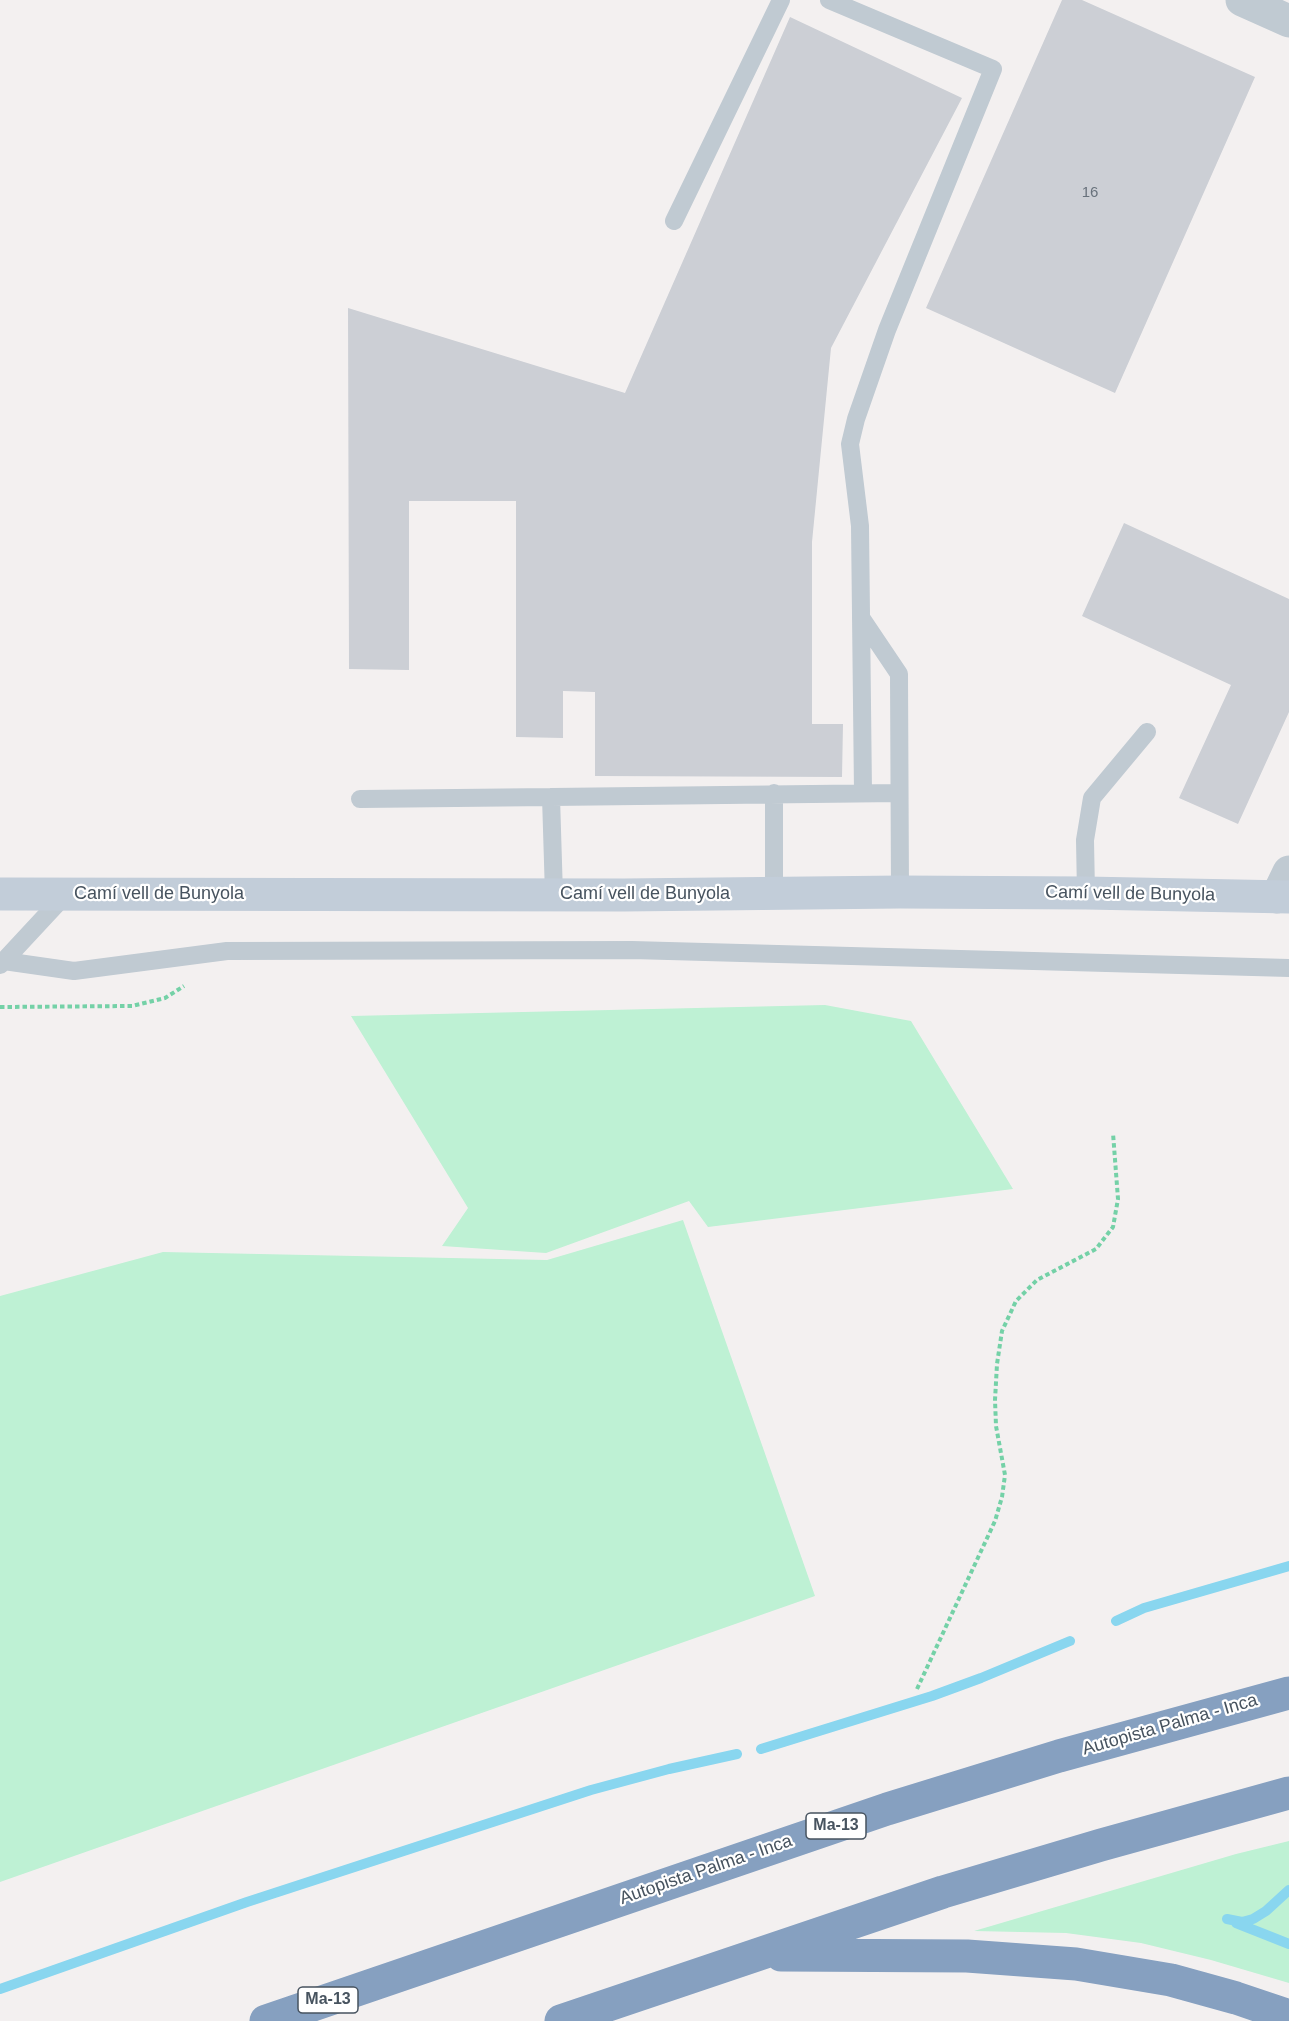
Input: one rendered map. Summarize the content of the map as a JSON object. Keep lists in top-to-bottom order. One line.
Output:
{"streets":{"highway":["Autopista Palma - Inca","Ma-13"],"main road":["Camí vell de Bunyola"]},"house_numbers":["16"]}
